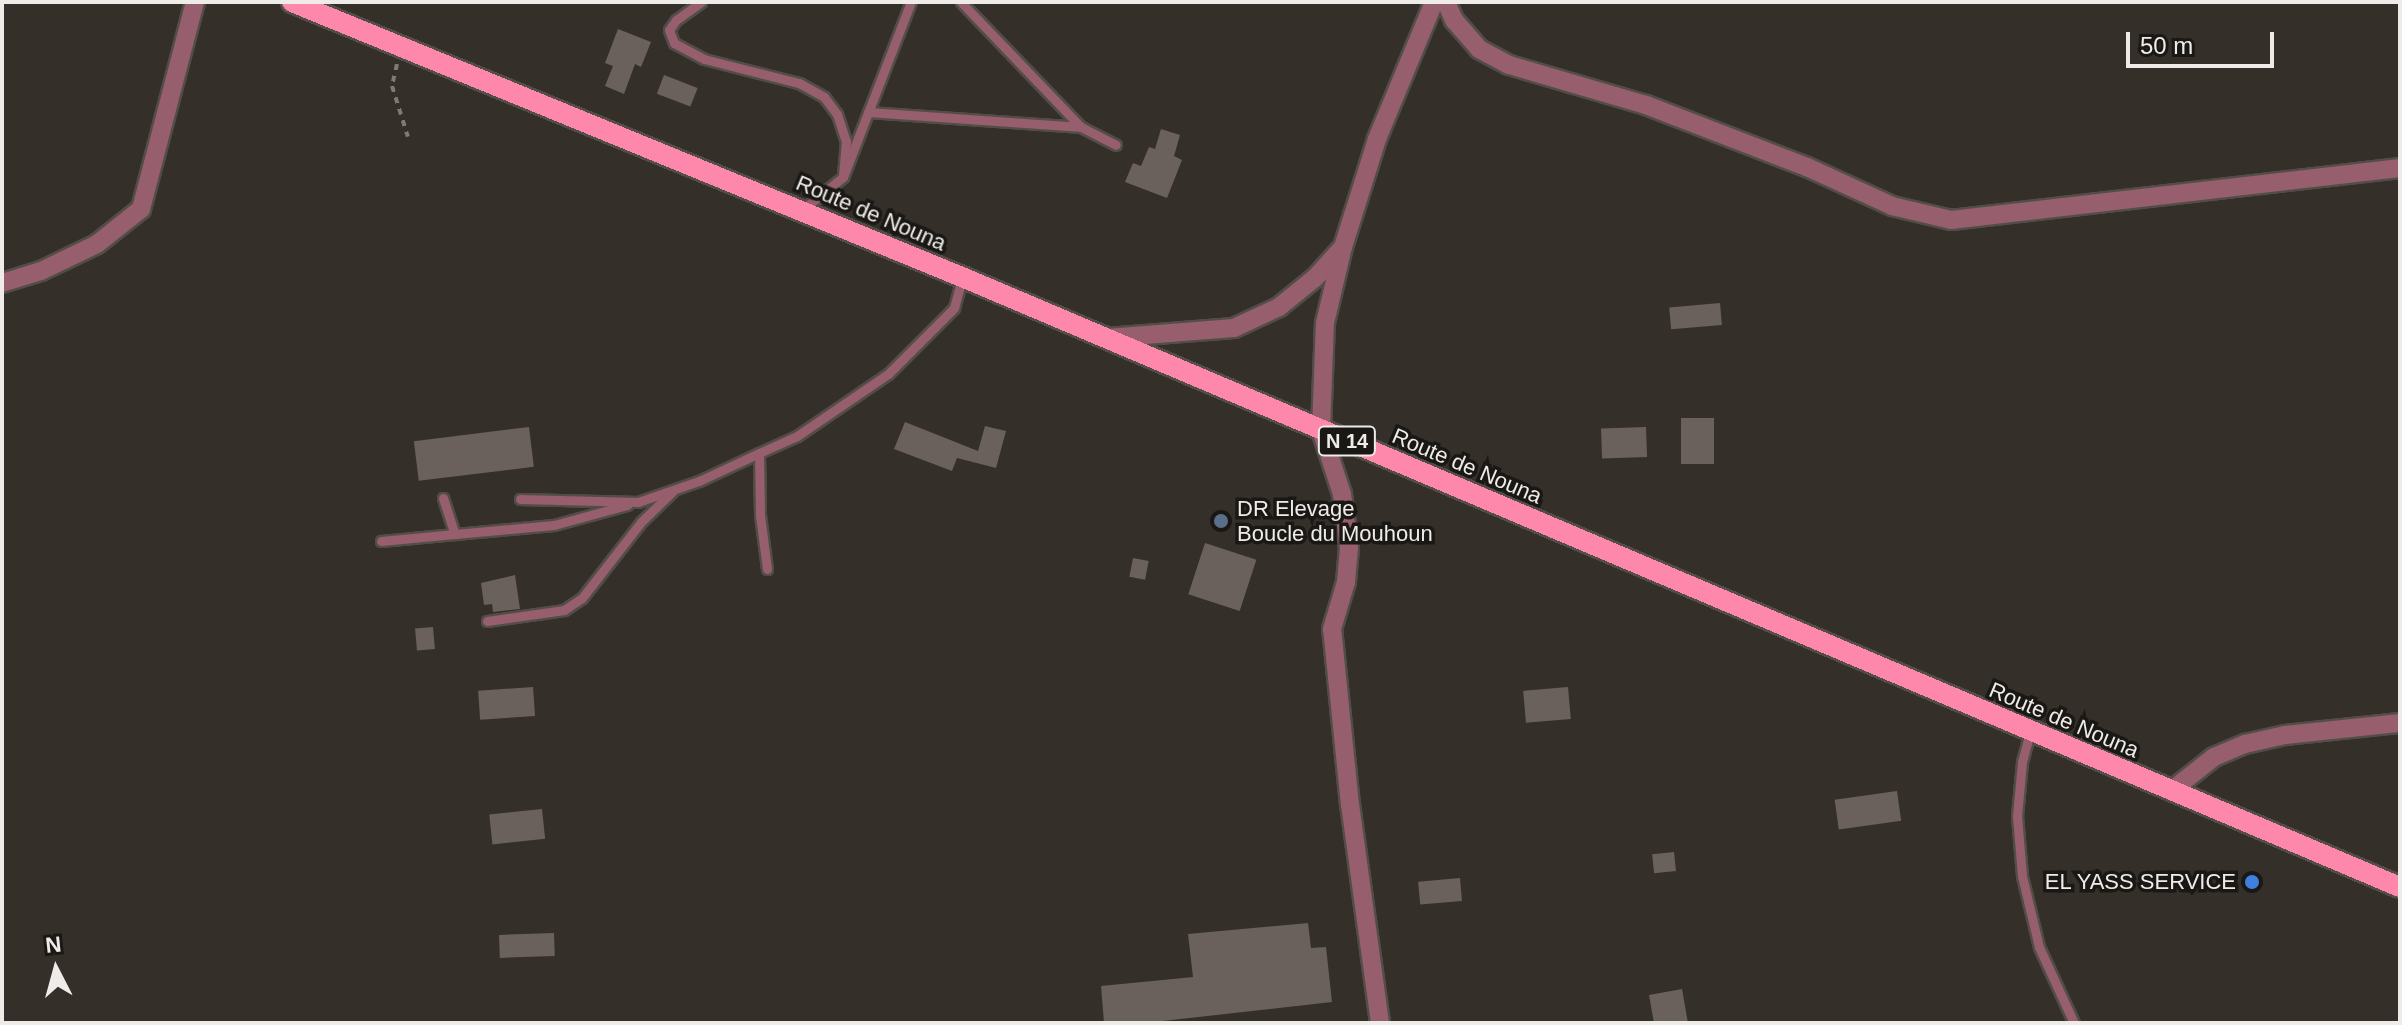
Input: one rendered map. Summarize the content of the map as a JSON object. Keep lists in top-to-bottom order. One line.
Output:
{"streets":{"main road":["Route de Nouna","N 14"]},"places":["DR Elevage Boucle du Mouhoun","EL YASS SERVICE"],"scale_bar":"50 m","north":"top"}
